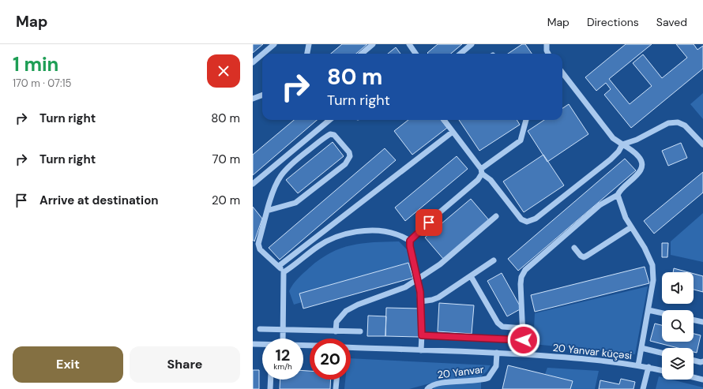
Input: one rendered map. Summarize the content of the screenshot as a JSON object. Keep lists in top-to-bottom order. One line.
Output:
{"streets":{"street":["20 Yanvar küçəsi","20 Yanvar"]},"crossings":[["20 Yanvar küçəsi","20 Yanvar"]],"page":{"header":"Map","nav":["Map","Directions","Saved"],"heading":["1 min","170 m · 07:15"],"turn":["80 m","Turn right"],"list":[{"name":"Turn right","value":"80 m"},{"name":"Turn right","value":"70 m"},{"name":"Arrive at destination","value":"20 m"}],"speed":"12 km/h","limit":"20","buttons":["Exit","Share"]}}
